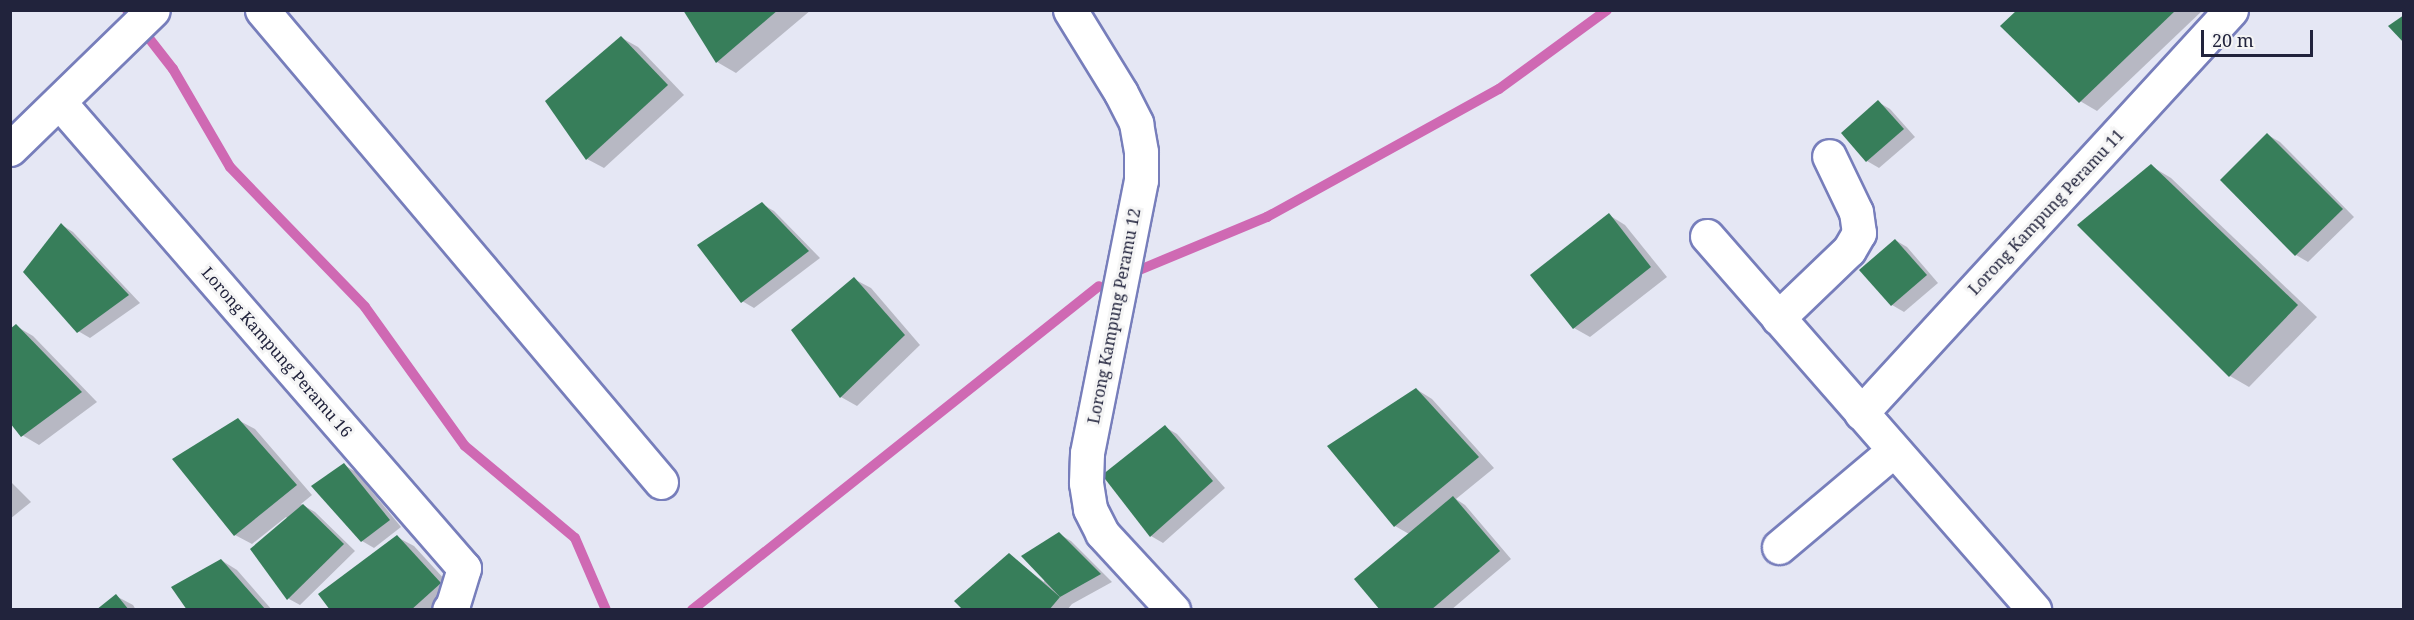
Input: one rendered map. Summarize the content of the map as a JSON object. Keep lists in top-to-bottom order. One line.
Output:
{"streets":{"street":["Lorong Kampung Peramu 11","Lorong Kampung Peramu 12","Lorong Kampung Peramu 16"]},"scale_bar":"20 m"}
